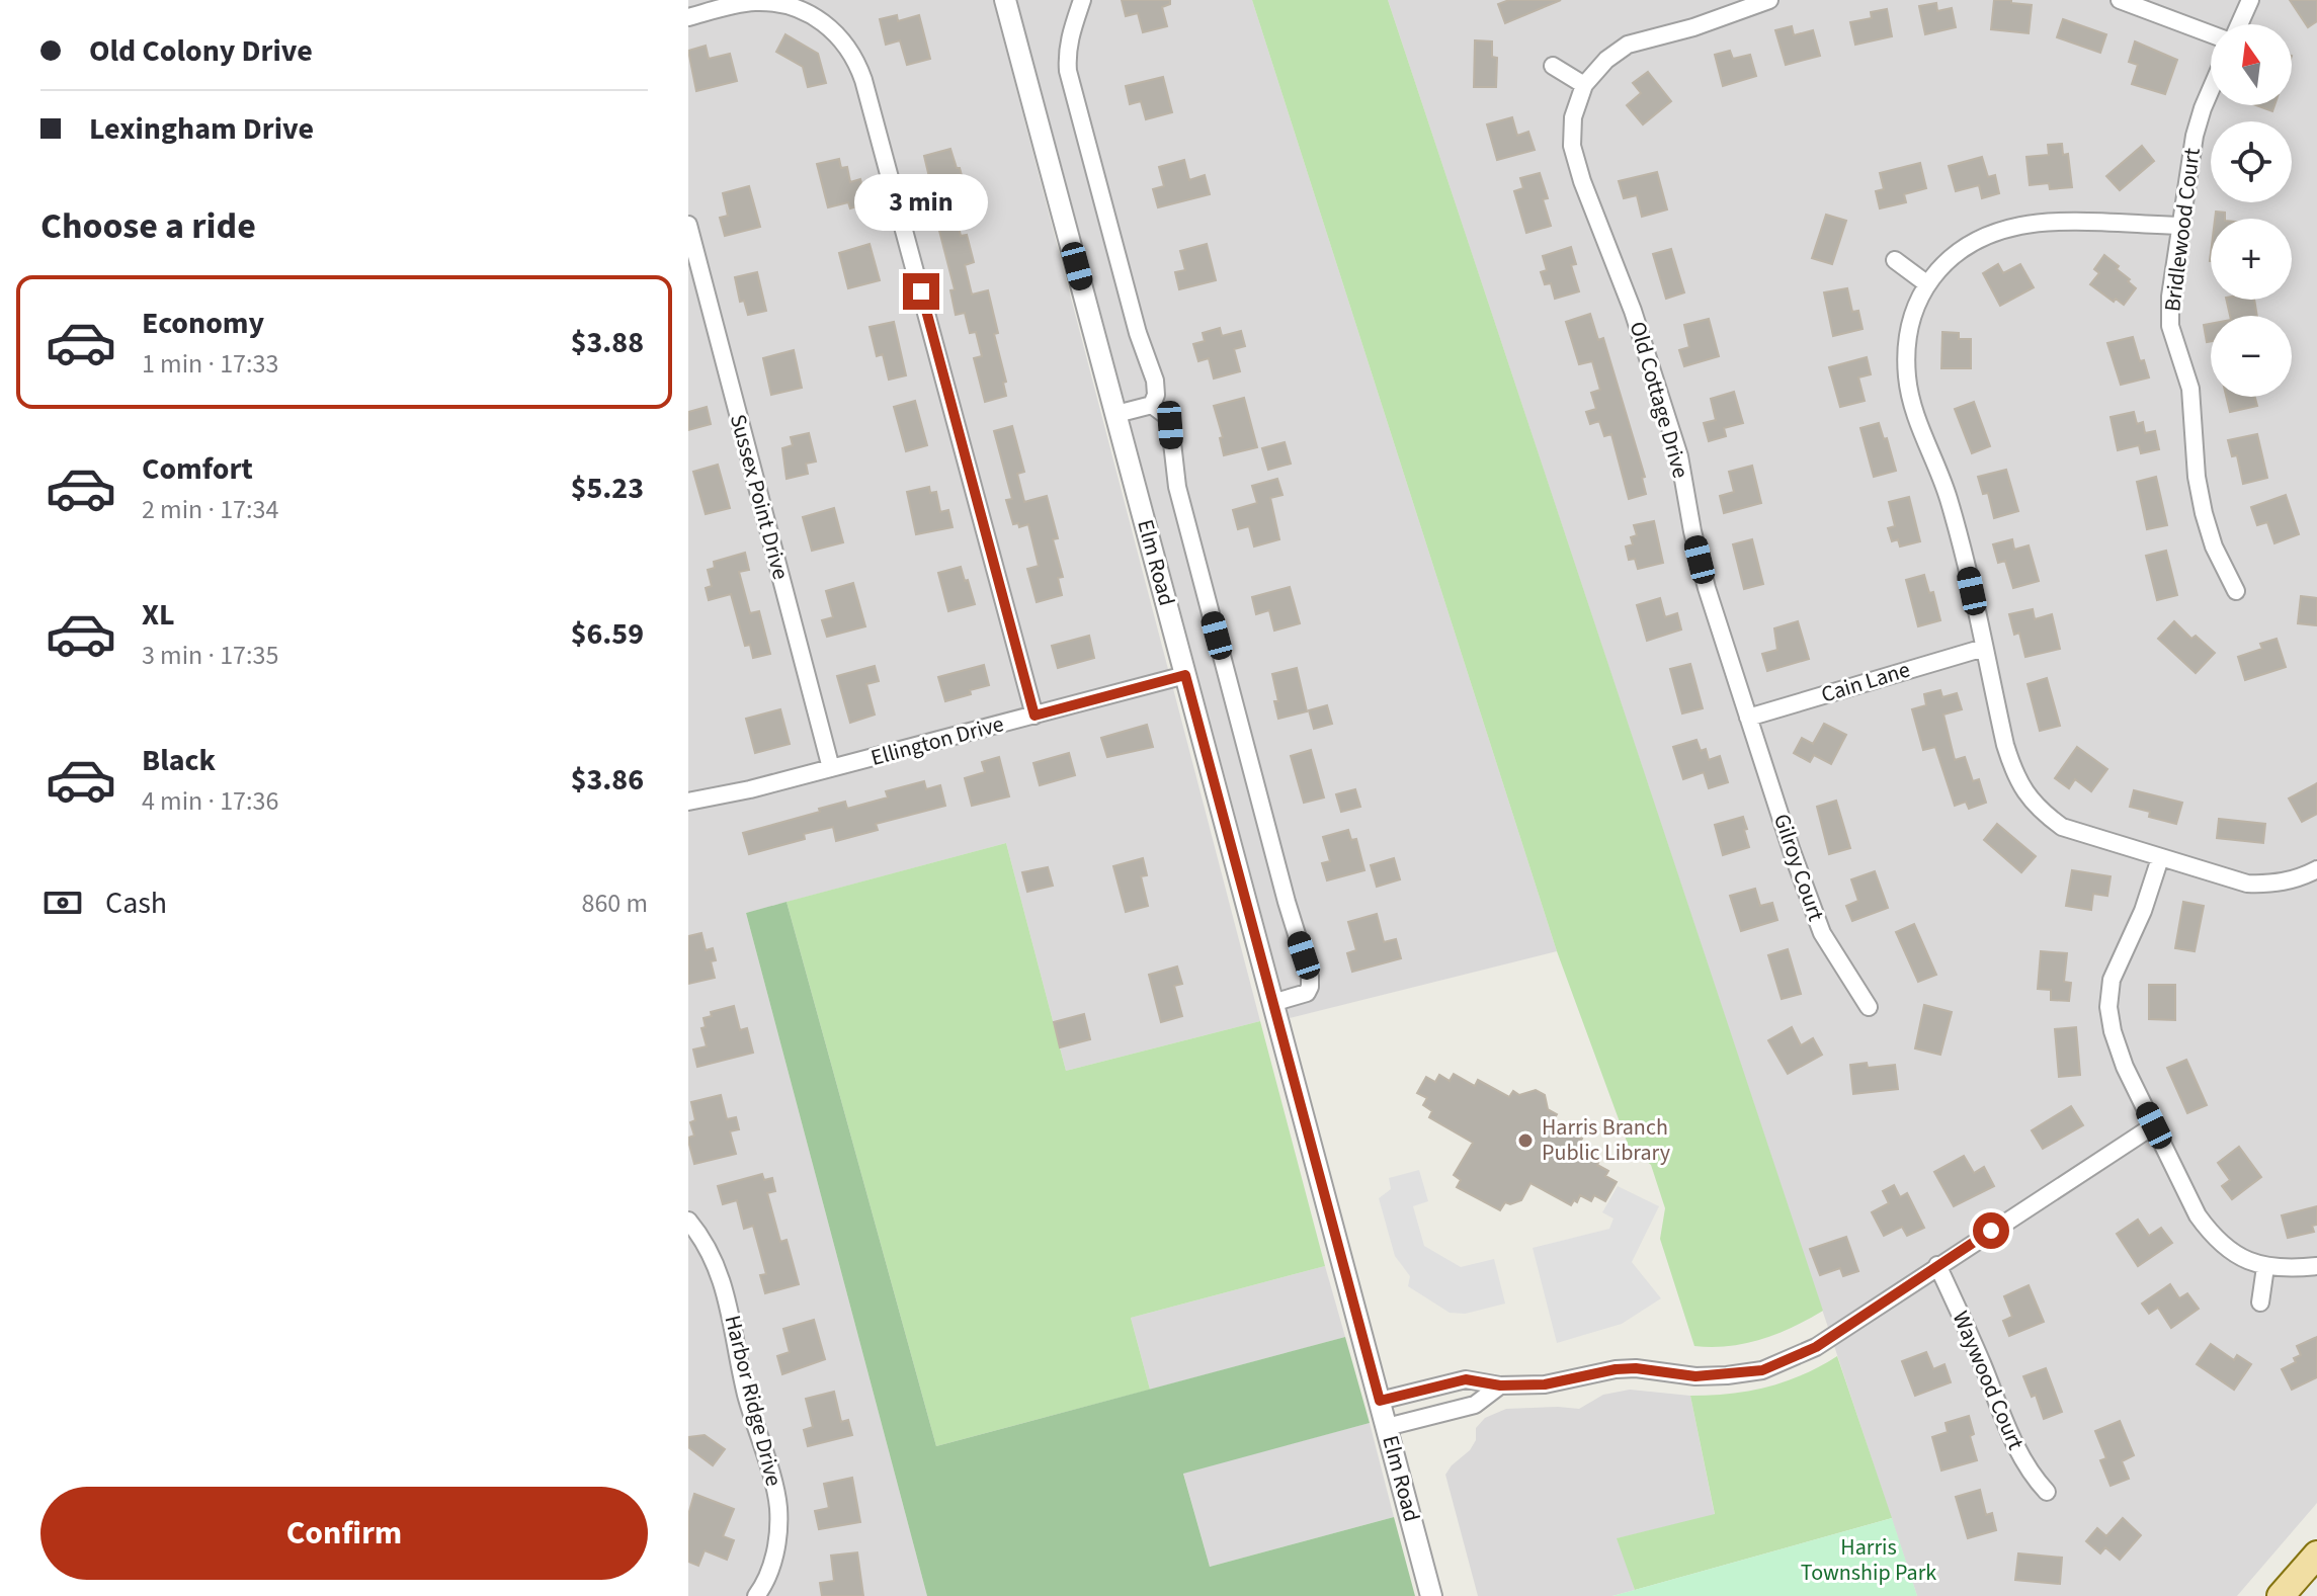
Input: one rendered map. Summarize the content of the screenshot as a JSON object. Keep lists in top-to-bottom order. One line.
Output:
{"streets":{"street":["Bridlewood Court","Old Cottage Drive","Sussex Point Drive","Elm Road","Cain Lane","Ellington Drive","Gilroy Court","Waywood Court","Harbor Ridge Drive"]},"crossings":[["Old Cottage Drive","Cain Lane"],["Old Cottage Drive","Gilroy Court"],["Sussex Point Drive","Ellington Drive"],["Elm Road","Ellington Drive"],["Cain Lane","Gilroy Court"]],"parks":["Harris Township Park"],"places":["Harris Branch Public Library"],"north":"top","page":{"banner":["Old Colony Drive","Lexingham Drive"],"map_buttons":["+","−"],"bubble":"3 min","heading":"Choose a ride","list":[{"name":"Economy","note":"1 min · 17:33","value":"$3.88"},{"name":"Comfort","note":"2 min · 17:34","value":"$5.23"},{"name":"XL","note":"3 min · 17:35","value":"$6.59"},{"name":"Black","note":"4 min · 17:36","value":"$3.86"}],"pay":["Cash","860 m"],"buttons":"Confirm"}}
